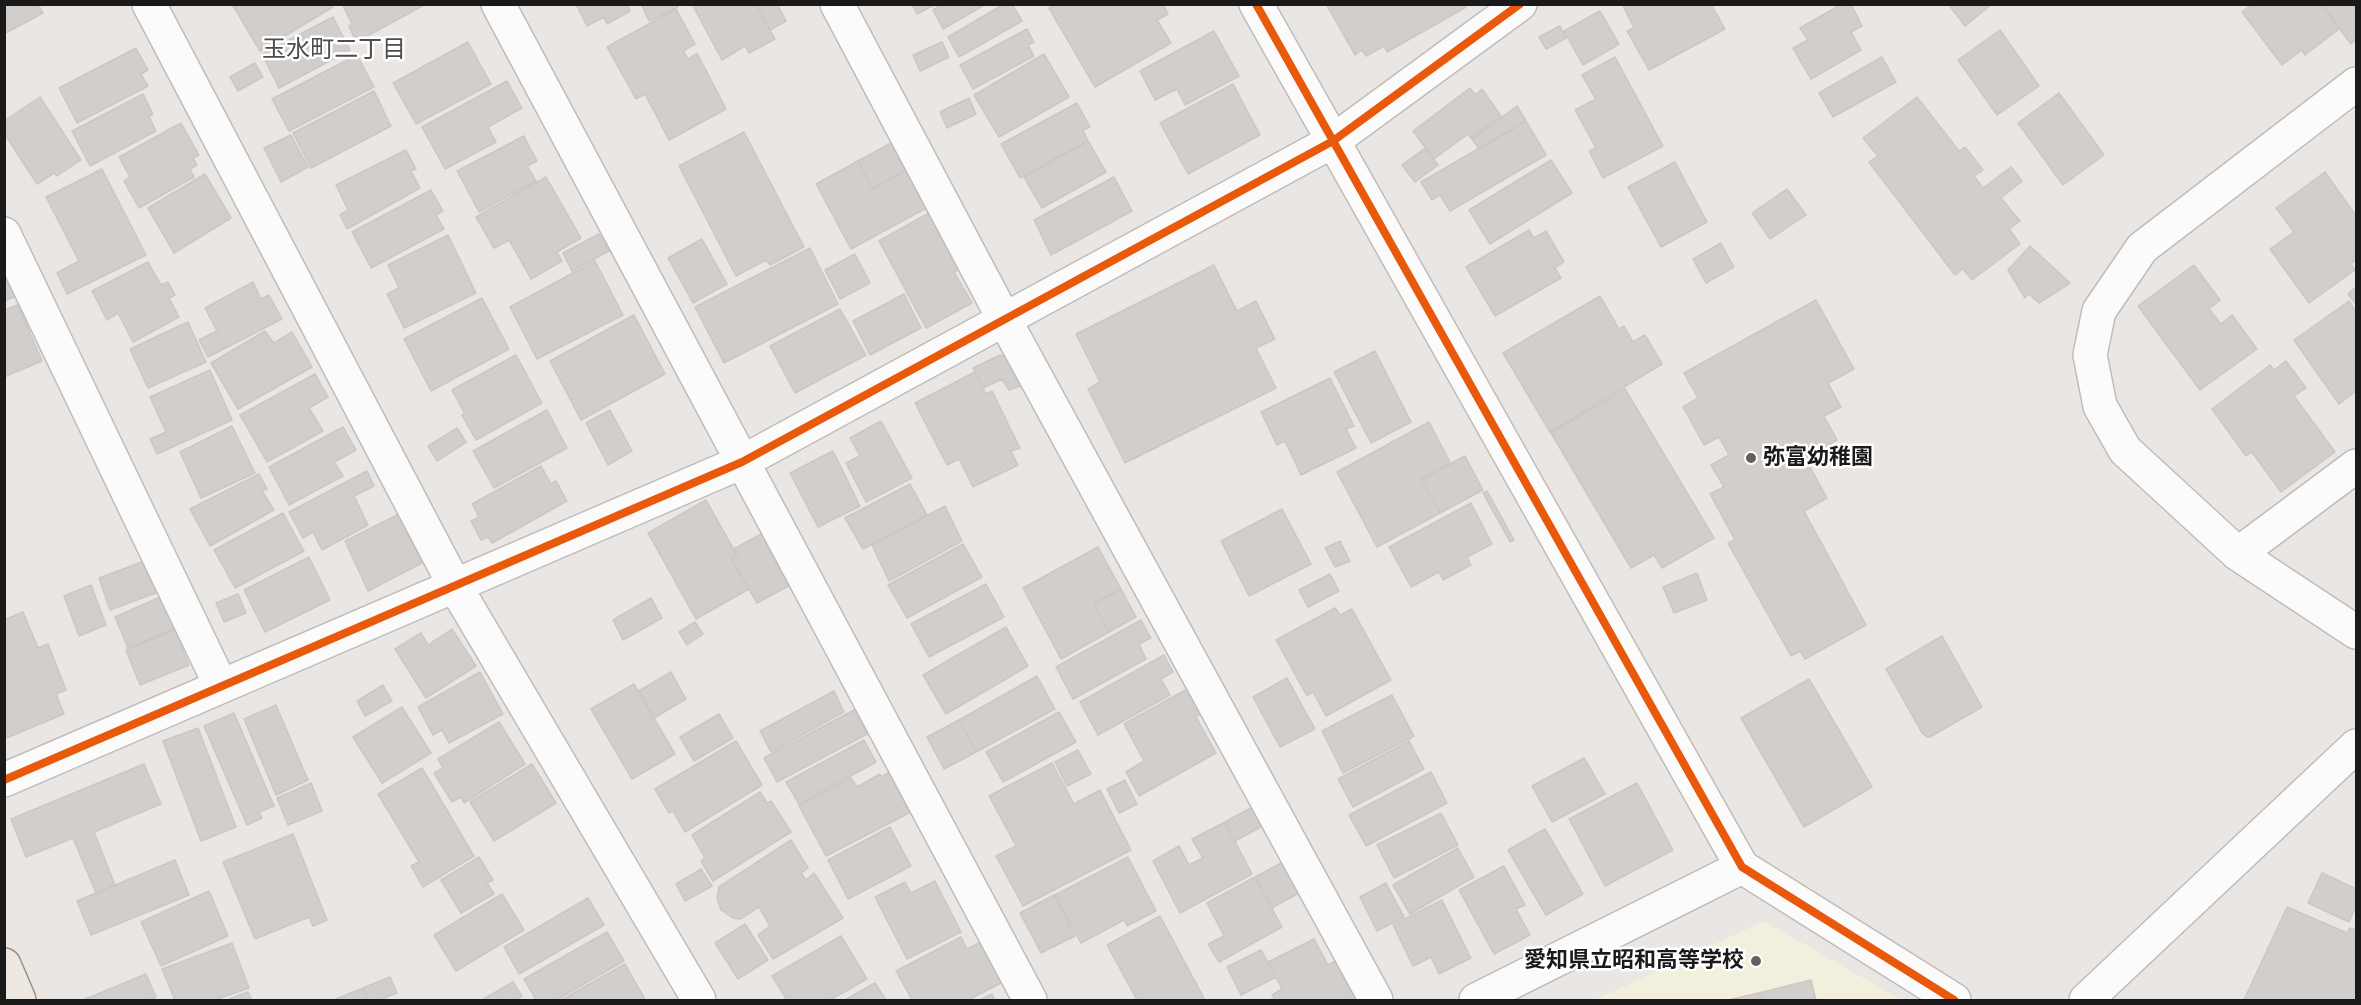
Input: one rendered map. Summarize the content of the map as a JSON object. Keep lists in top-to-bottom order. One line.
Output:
{"districts":["玉水町二丁目"],"places":["弥富幼稚園","愛知県立昭和高等学校"]}
